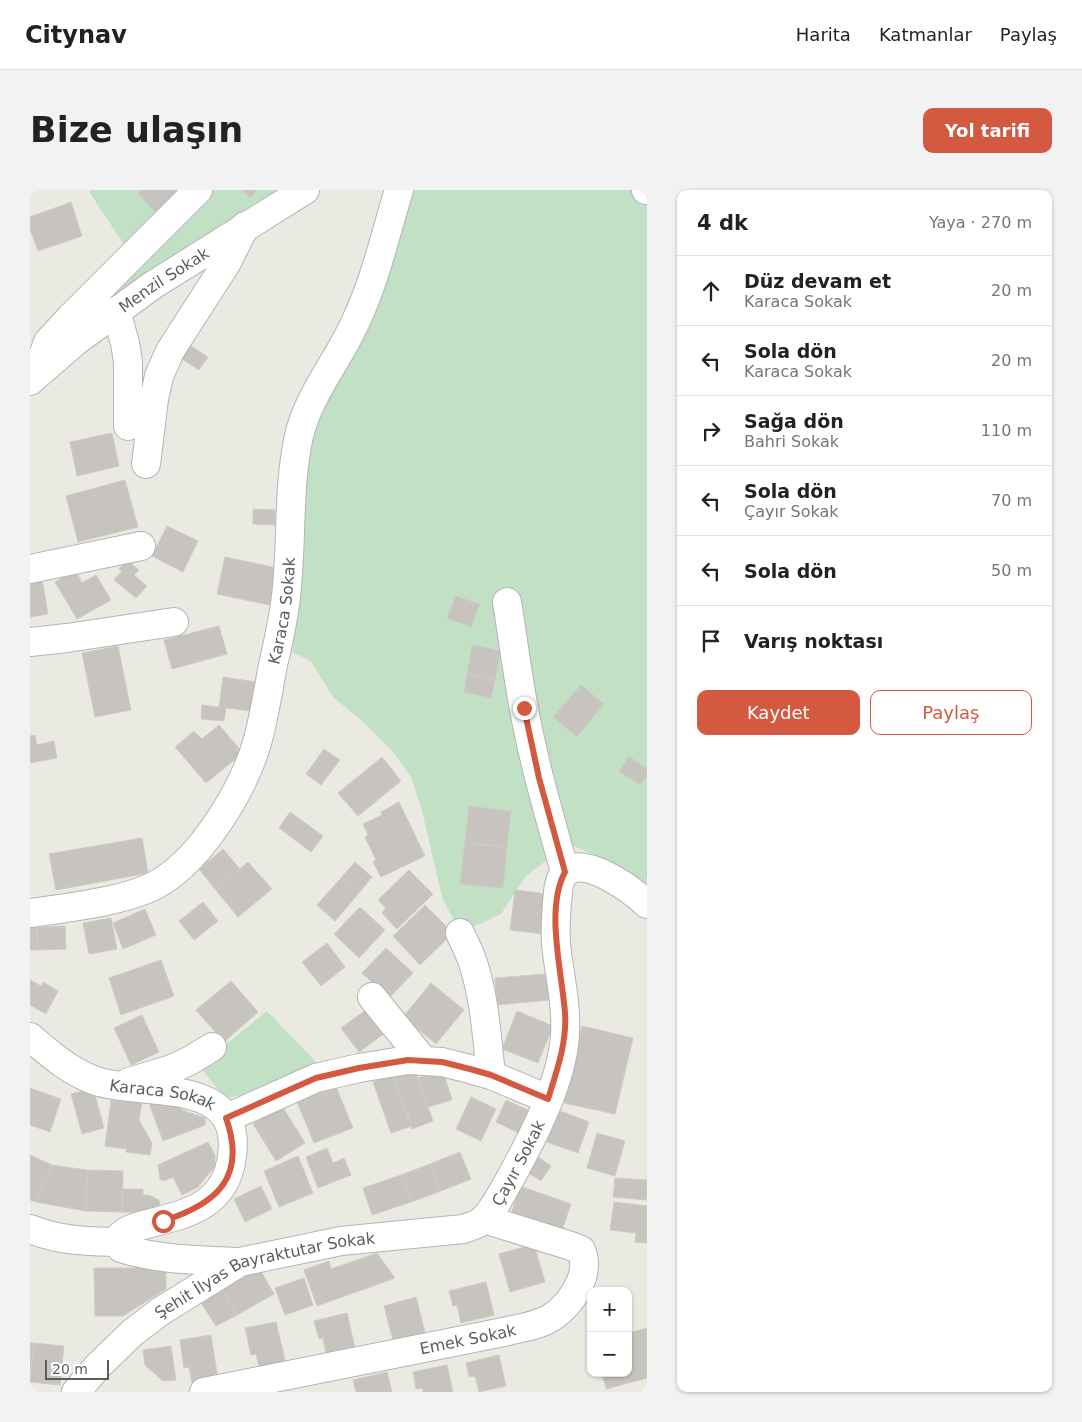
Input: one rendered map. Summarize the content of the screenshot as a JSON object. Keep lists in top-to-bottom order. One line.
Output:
{"streets":{"street":["Menzil Sokak","Karaca Sokak","Çayır Sokak","Şehit İlyas Bayraktutar Sokak","Emek Sokak"]},"crossings":[["Çayır Sokak","Şehit İlyas Bayraktutar Sokak"],["Çayır Sokak","Emek Sokak"],["Şehit İlyas Bayraktutar Sokak","Emek Sokak"]],"scale_bar":"20 m","page":{"header":"Citynav","nav":["Harita","Katmanlar","Paylaş"],"buttons":["Yol tarifi",["Kaydet","Paylaş"]],"title":"Bize ulaşın","heading":["4 dk","Yaya · 270 m"],"list":[["Düz devam et","Karaca Sokak","20 m"],["Sola dön","Karaca Sokak","20 m"],["Sağa dön","Bahri Sokak","110 m"],["Sola dön","Çayır Sokak","70 m"],["Sola dön","50 m"],"Varış noktası"],"map_buttons":["+","−"],"scale":"20 m"}}
